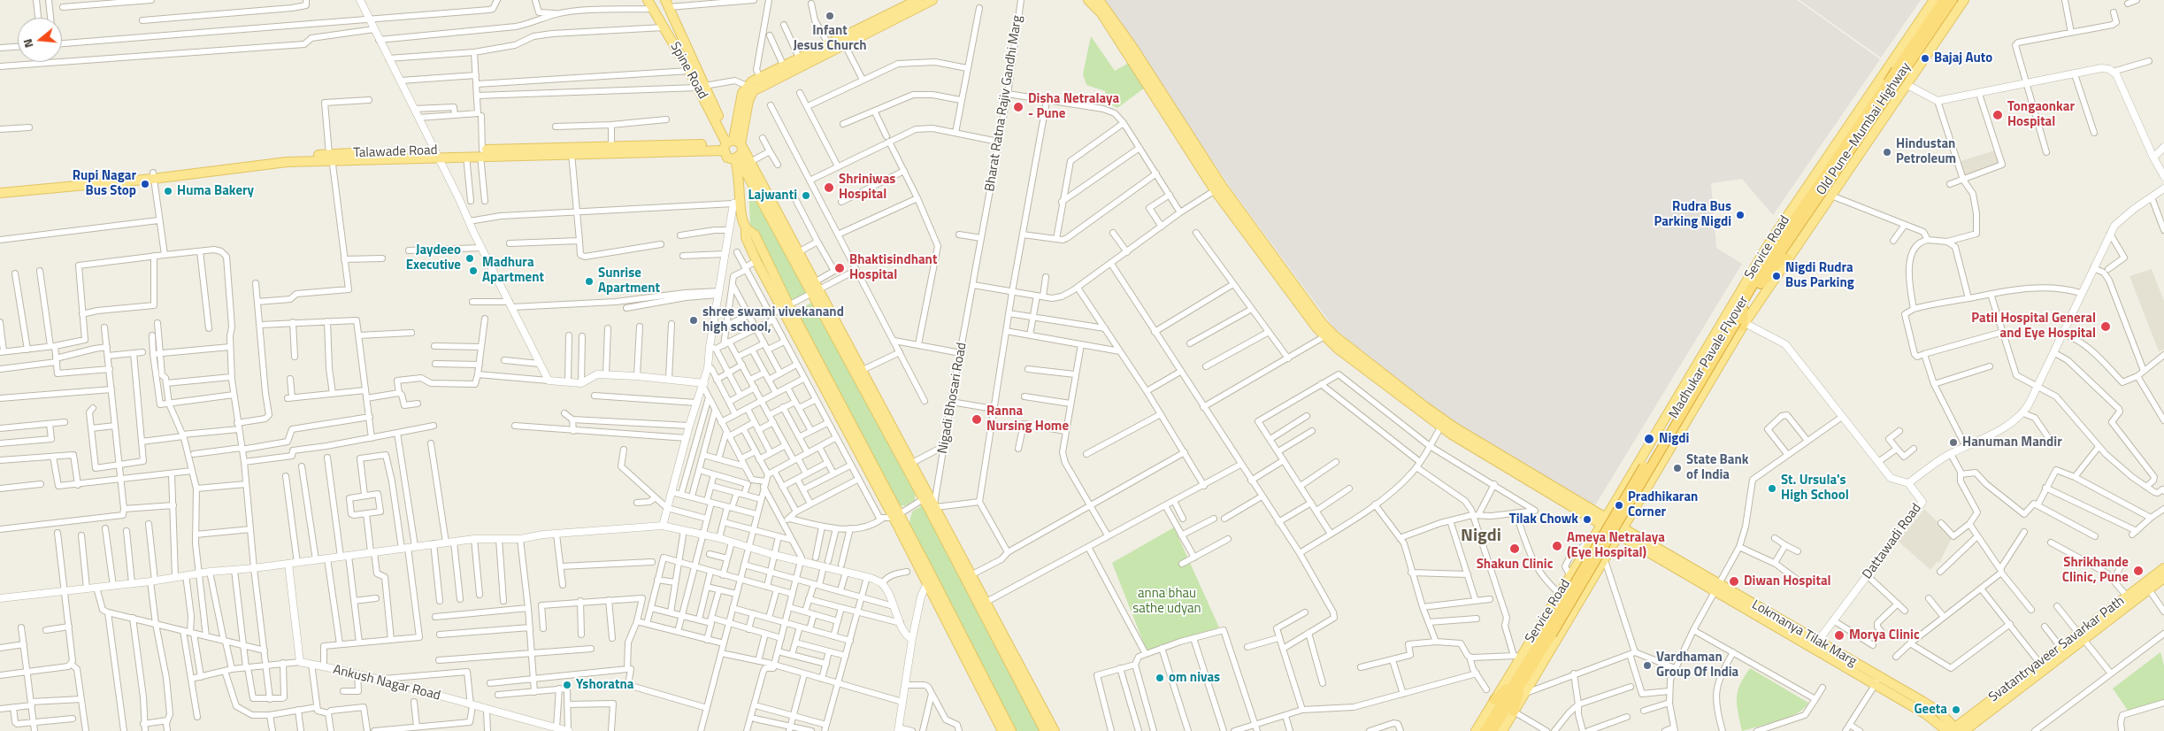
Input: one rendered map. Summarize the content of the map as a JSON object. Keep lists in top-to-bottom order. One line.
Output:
{"streets":{"highway":["Old Pune–Mumbai Highway","Madhukar Pavale Flyover"],"main road":["Spine Road","Talawade Road","Service Road","Lokmanya Tilak Marg","Svatantryaveer Savarkar Path"],"street":["Bharat Ratna Rajiv Gandhi Marg","Nigadi Bhosari Road","Dattawadi Road","Ankush Nagar Road"]},"crossings":[["Spine Road","Talawade Road"],["Bharat Ratna Rajiv Gandhi Marg","Nigadi Bhosari Road"],["Old Pune–Mumbai Highway","Service Road"],["Old Pune–Mumbai Highway","Madhukar Pavale Flyover"],["Service Road","Madhukar Pavale Flyover"],["Service Road","Lokmanya Tilak Marg"],["Dattawadi Road","Lokmanya Tilak Marg"],["Lokmanya Tilak Marg","Svatantryaveer Savarkar Path"]],"districts":["Nigdi"],"parks":["anna bhau sathe udyan"],"places":["Infant Jesus Church","Bajaj Auto","Disha Netralaya - Pune","Tongaonkar Hospital","Hindustan Petroleum","Rupi Nagar Bus Stop","Shriniwas Hospital","Huma Bakery","Lajwanti","Rudra Bus Parking Nigdi","Jaydeeo Executive","Bhaktisindhant Hospital","Madhura Apartment","Nigdi Rudra Bus Parking","Sunrise Apartment","shree swami vivekanand high school,","Patil Hospital General and Eye Hospital","Ranna Nursing Home","Nigdi","Hanuman Mandir","State Bank of India","St. Ursula's High School","Pradhikaran Corner","Tilak Chowk","Ameya Netralaya (Eye Hospital)","Shakun Clinic","Shrikhande Clinic, Pune","Diwan Hospital","Morya Clinic","Vardhaman Group Of India","om nivas","Yshoratna","Geeta"],"north":"left"}
